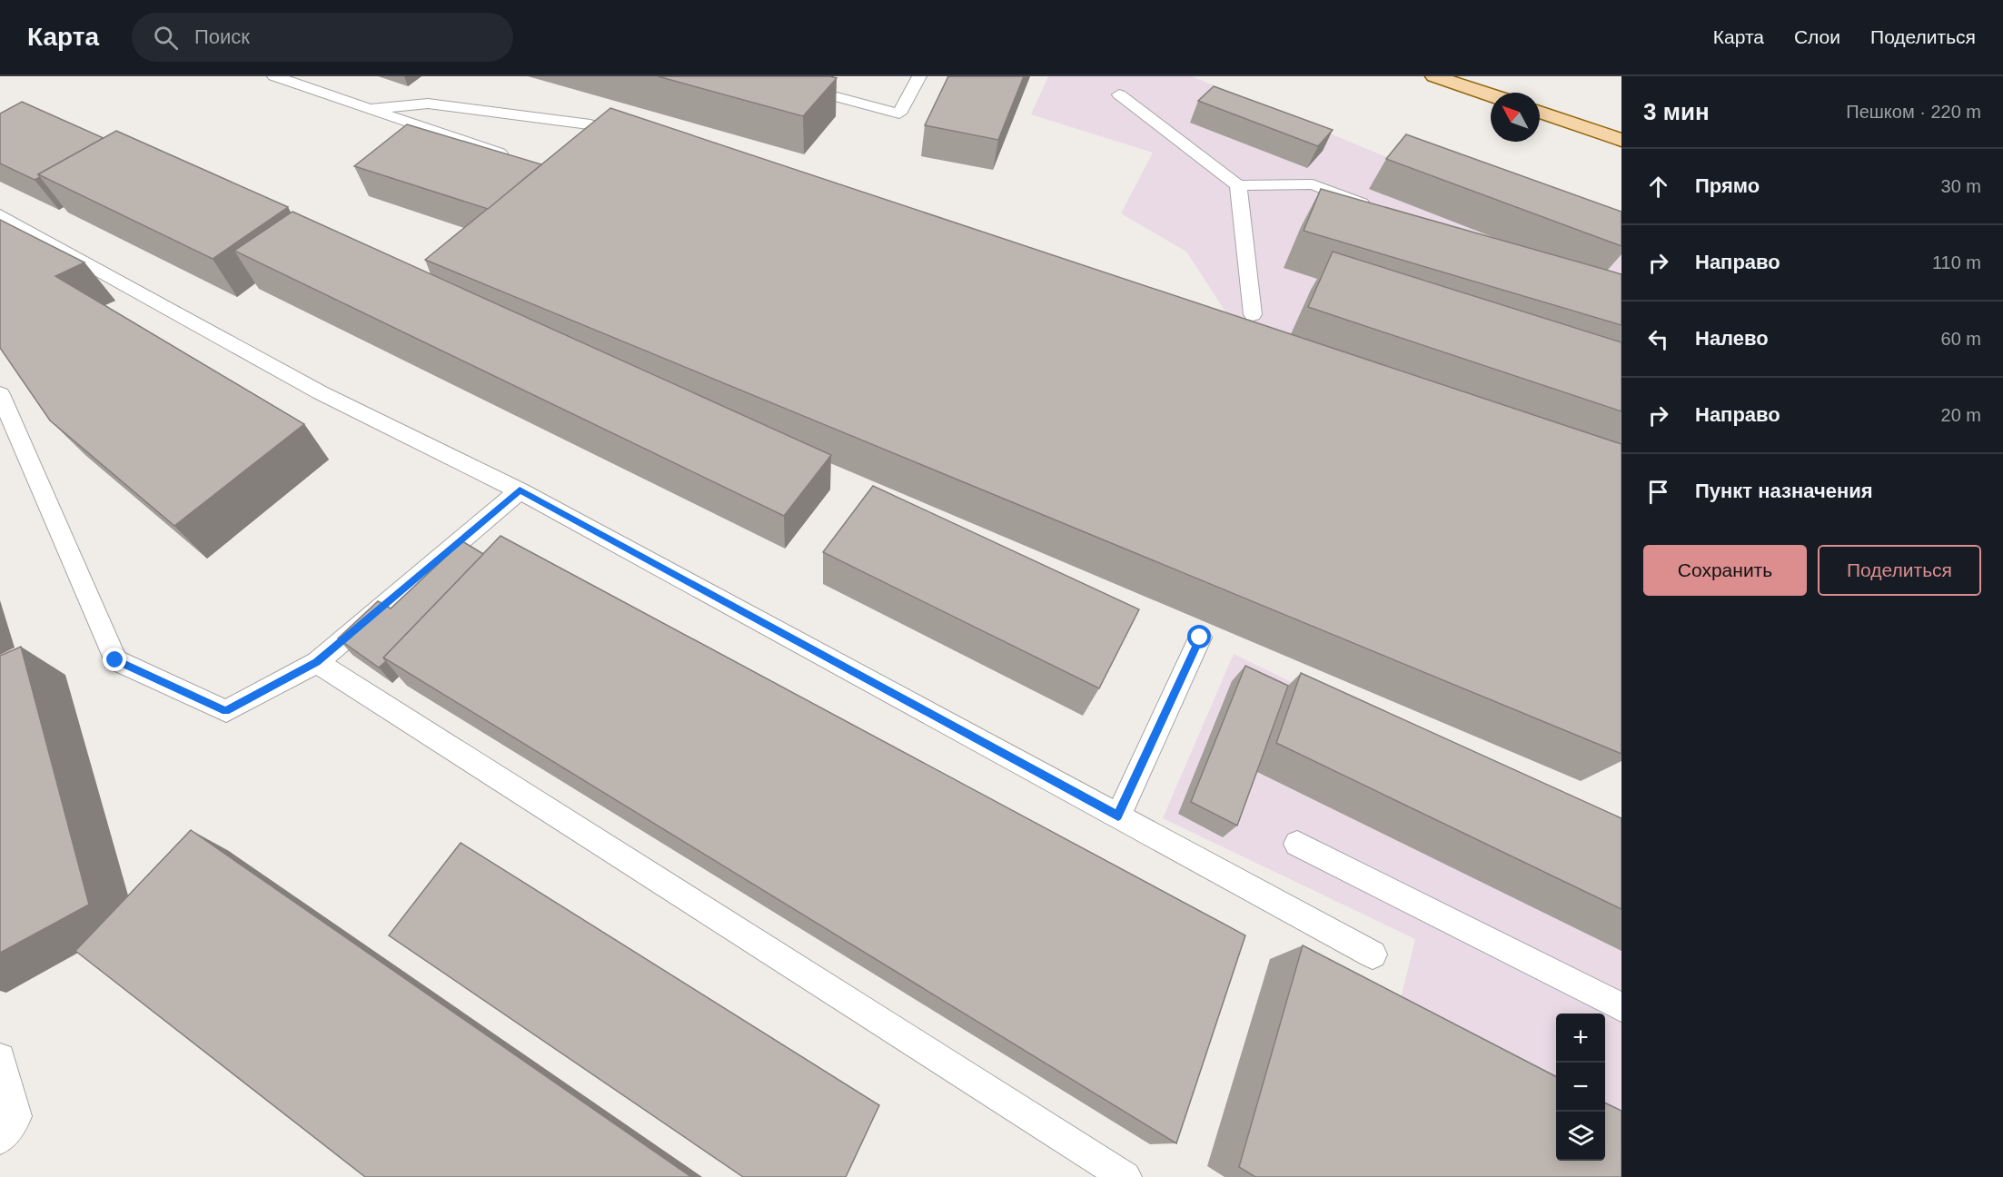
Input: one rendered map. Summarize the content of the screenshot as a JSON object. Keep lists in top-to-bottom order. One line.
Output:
{"north":"top left","page":{"header":"Карта","search":"Поиск","nav":["Карта","Слои","Поделиться"],"heading":["3 мин","Пешком · 220 m"],"list":[["Прямо","30 m"],["Направо","110 m"],["Налево","60 m"],["Направо","20 m"],"Пункт назначения"],"buttons":["Сохранить","Поделиться"],"map_buttons":["+","−"]}}
